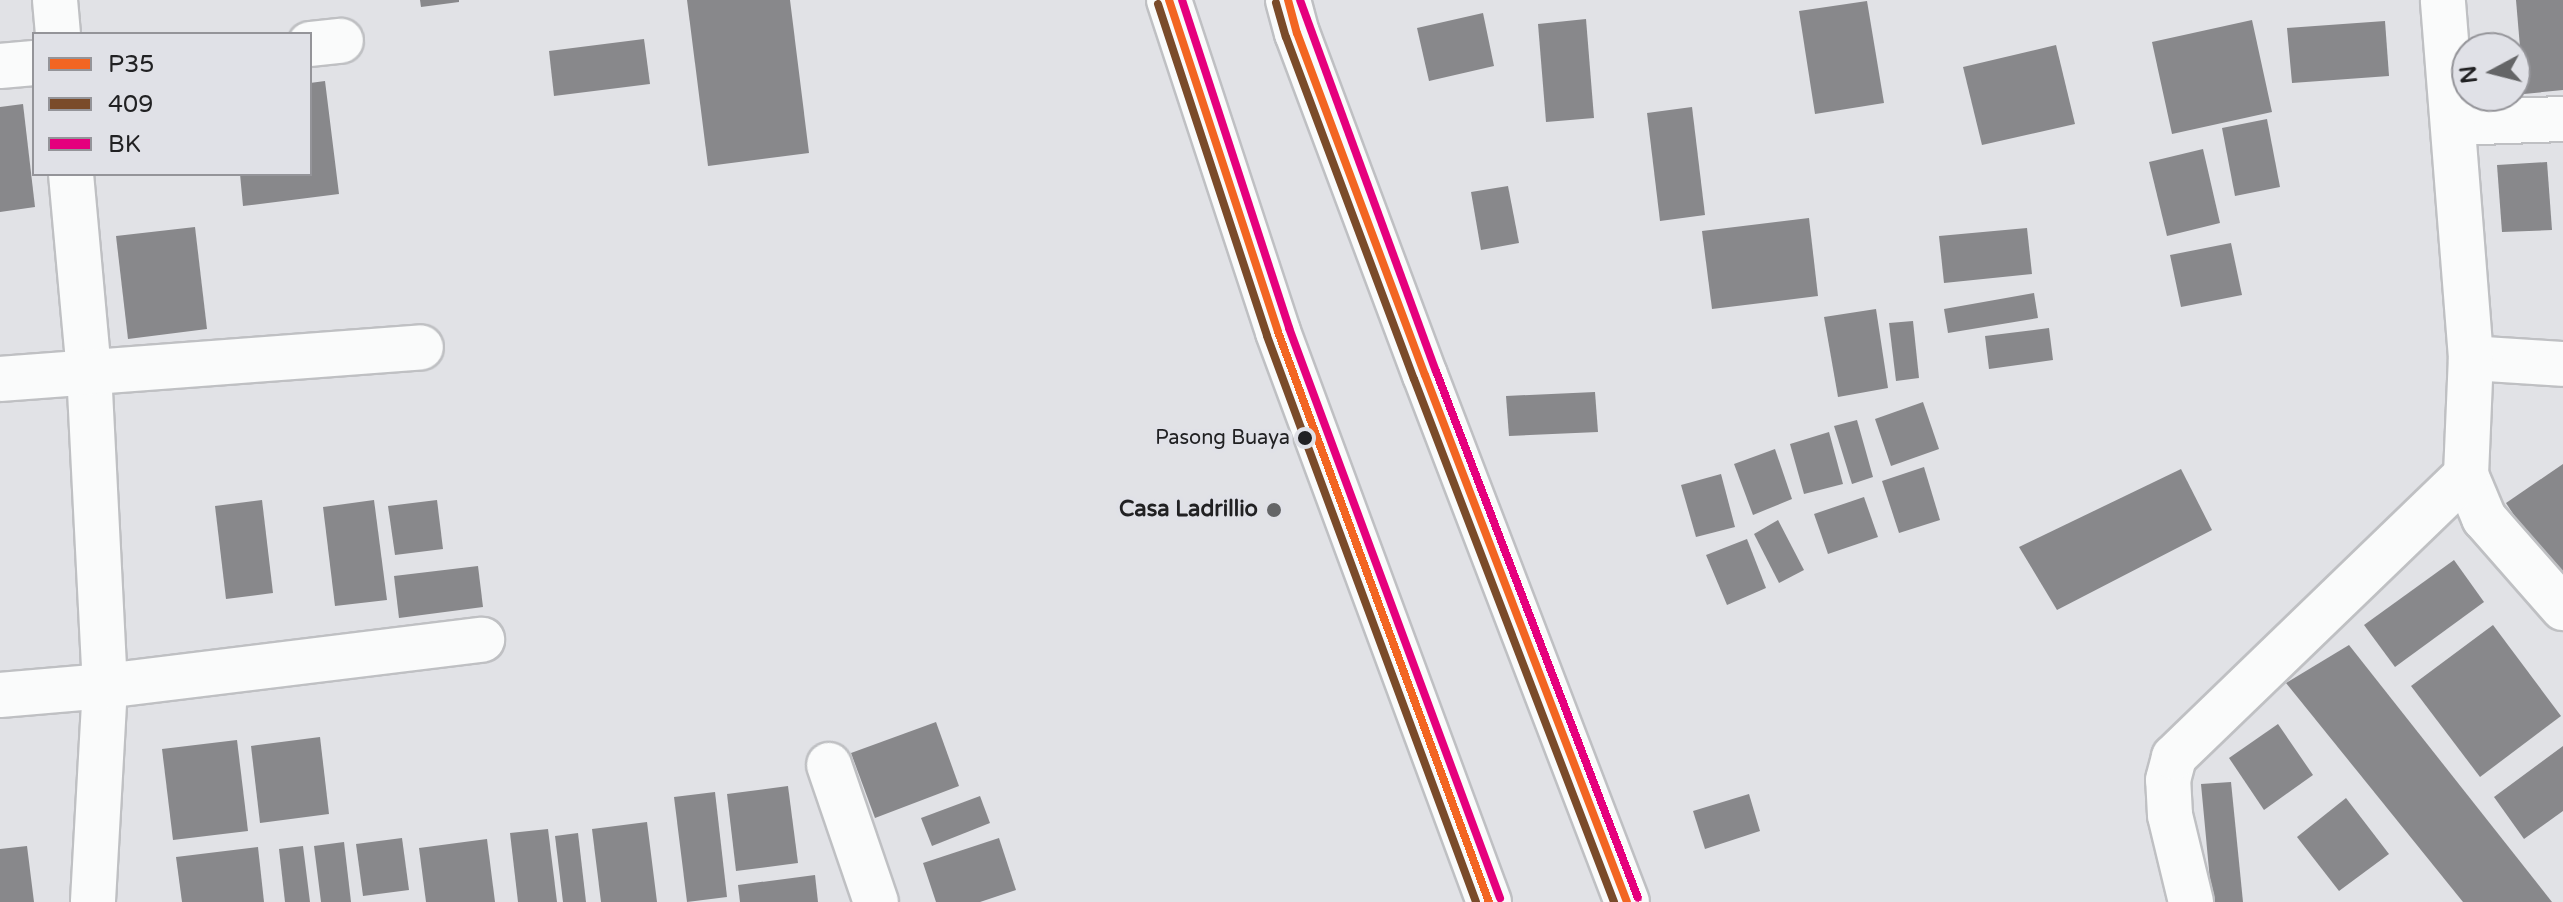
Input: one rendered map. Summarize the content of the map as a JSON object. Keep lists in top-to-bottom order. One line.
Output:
{"places":["Pasong Buaya","Casa Ladrillio"],"lines":["transit line P35","transit line BK","transit line 409"],"legend":["P35","409","BK"],"north":"left"}
